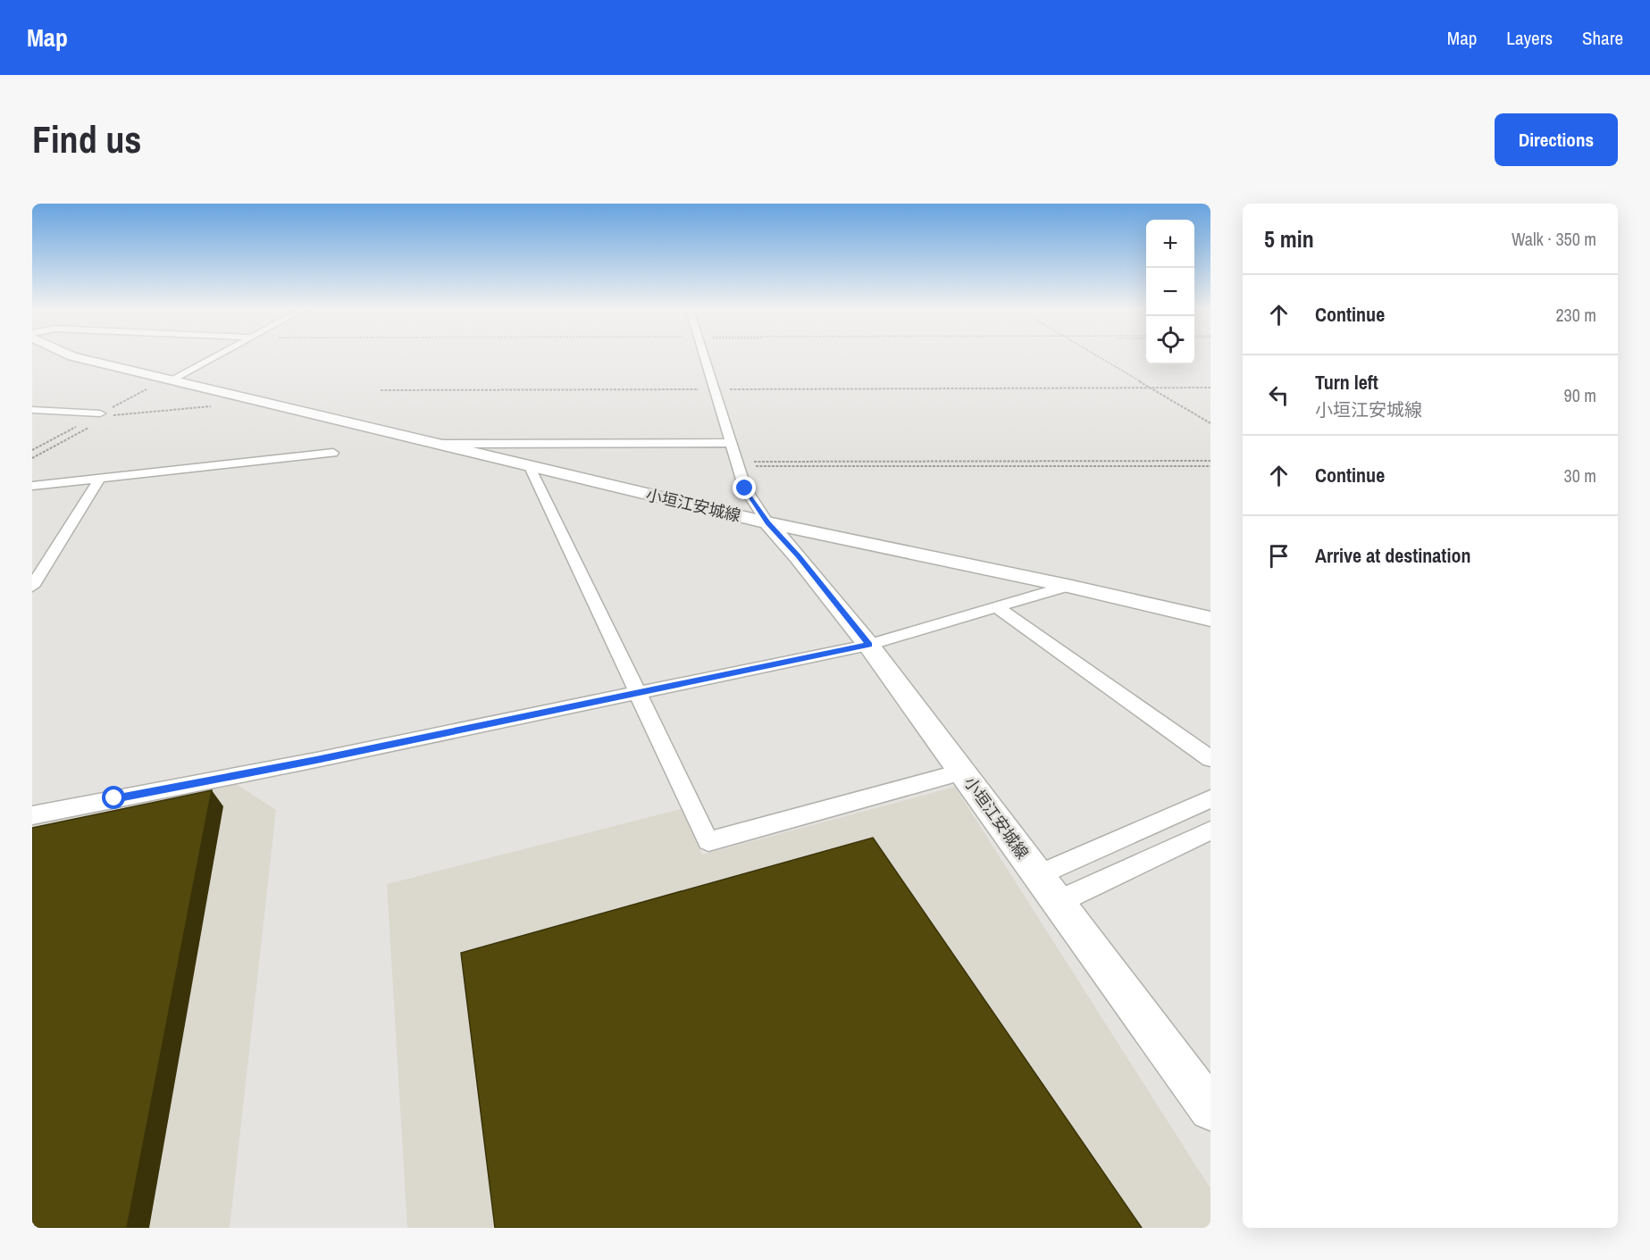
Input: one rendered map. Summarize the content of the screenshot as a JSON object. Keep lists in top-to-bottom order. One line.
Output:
{"streets":{"main road":["小垣江安城線"]},"page":{"header":"Map","nav":["Map","Layers","Share"],"buttons":"Directions","title":"Find us","heading":["5 min","Walk · 350 m"],"map_buttons":["+","−"],"list":[["Continue","230 m"],["Turn left","小垣江安城線","90 m"],["Continue","30 m"],"Arrive at destination"]}}
